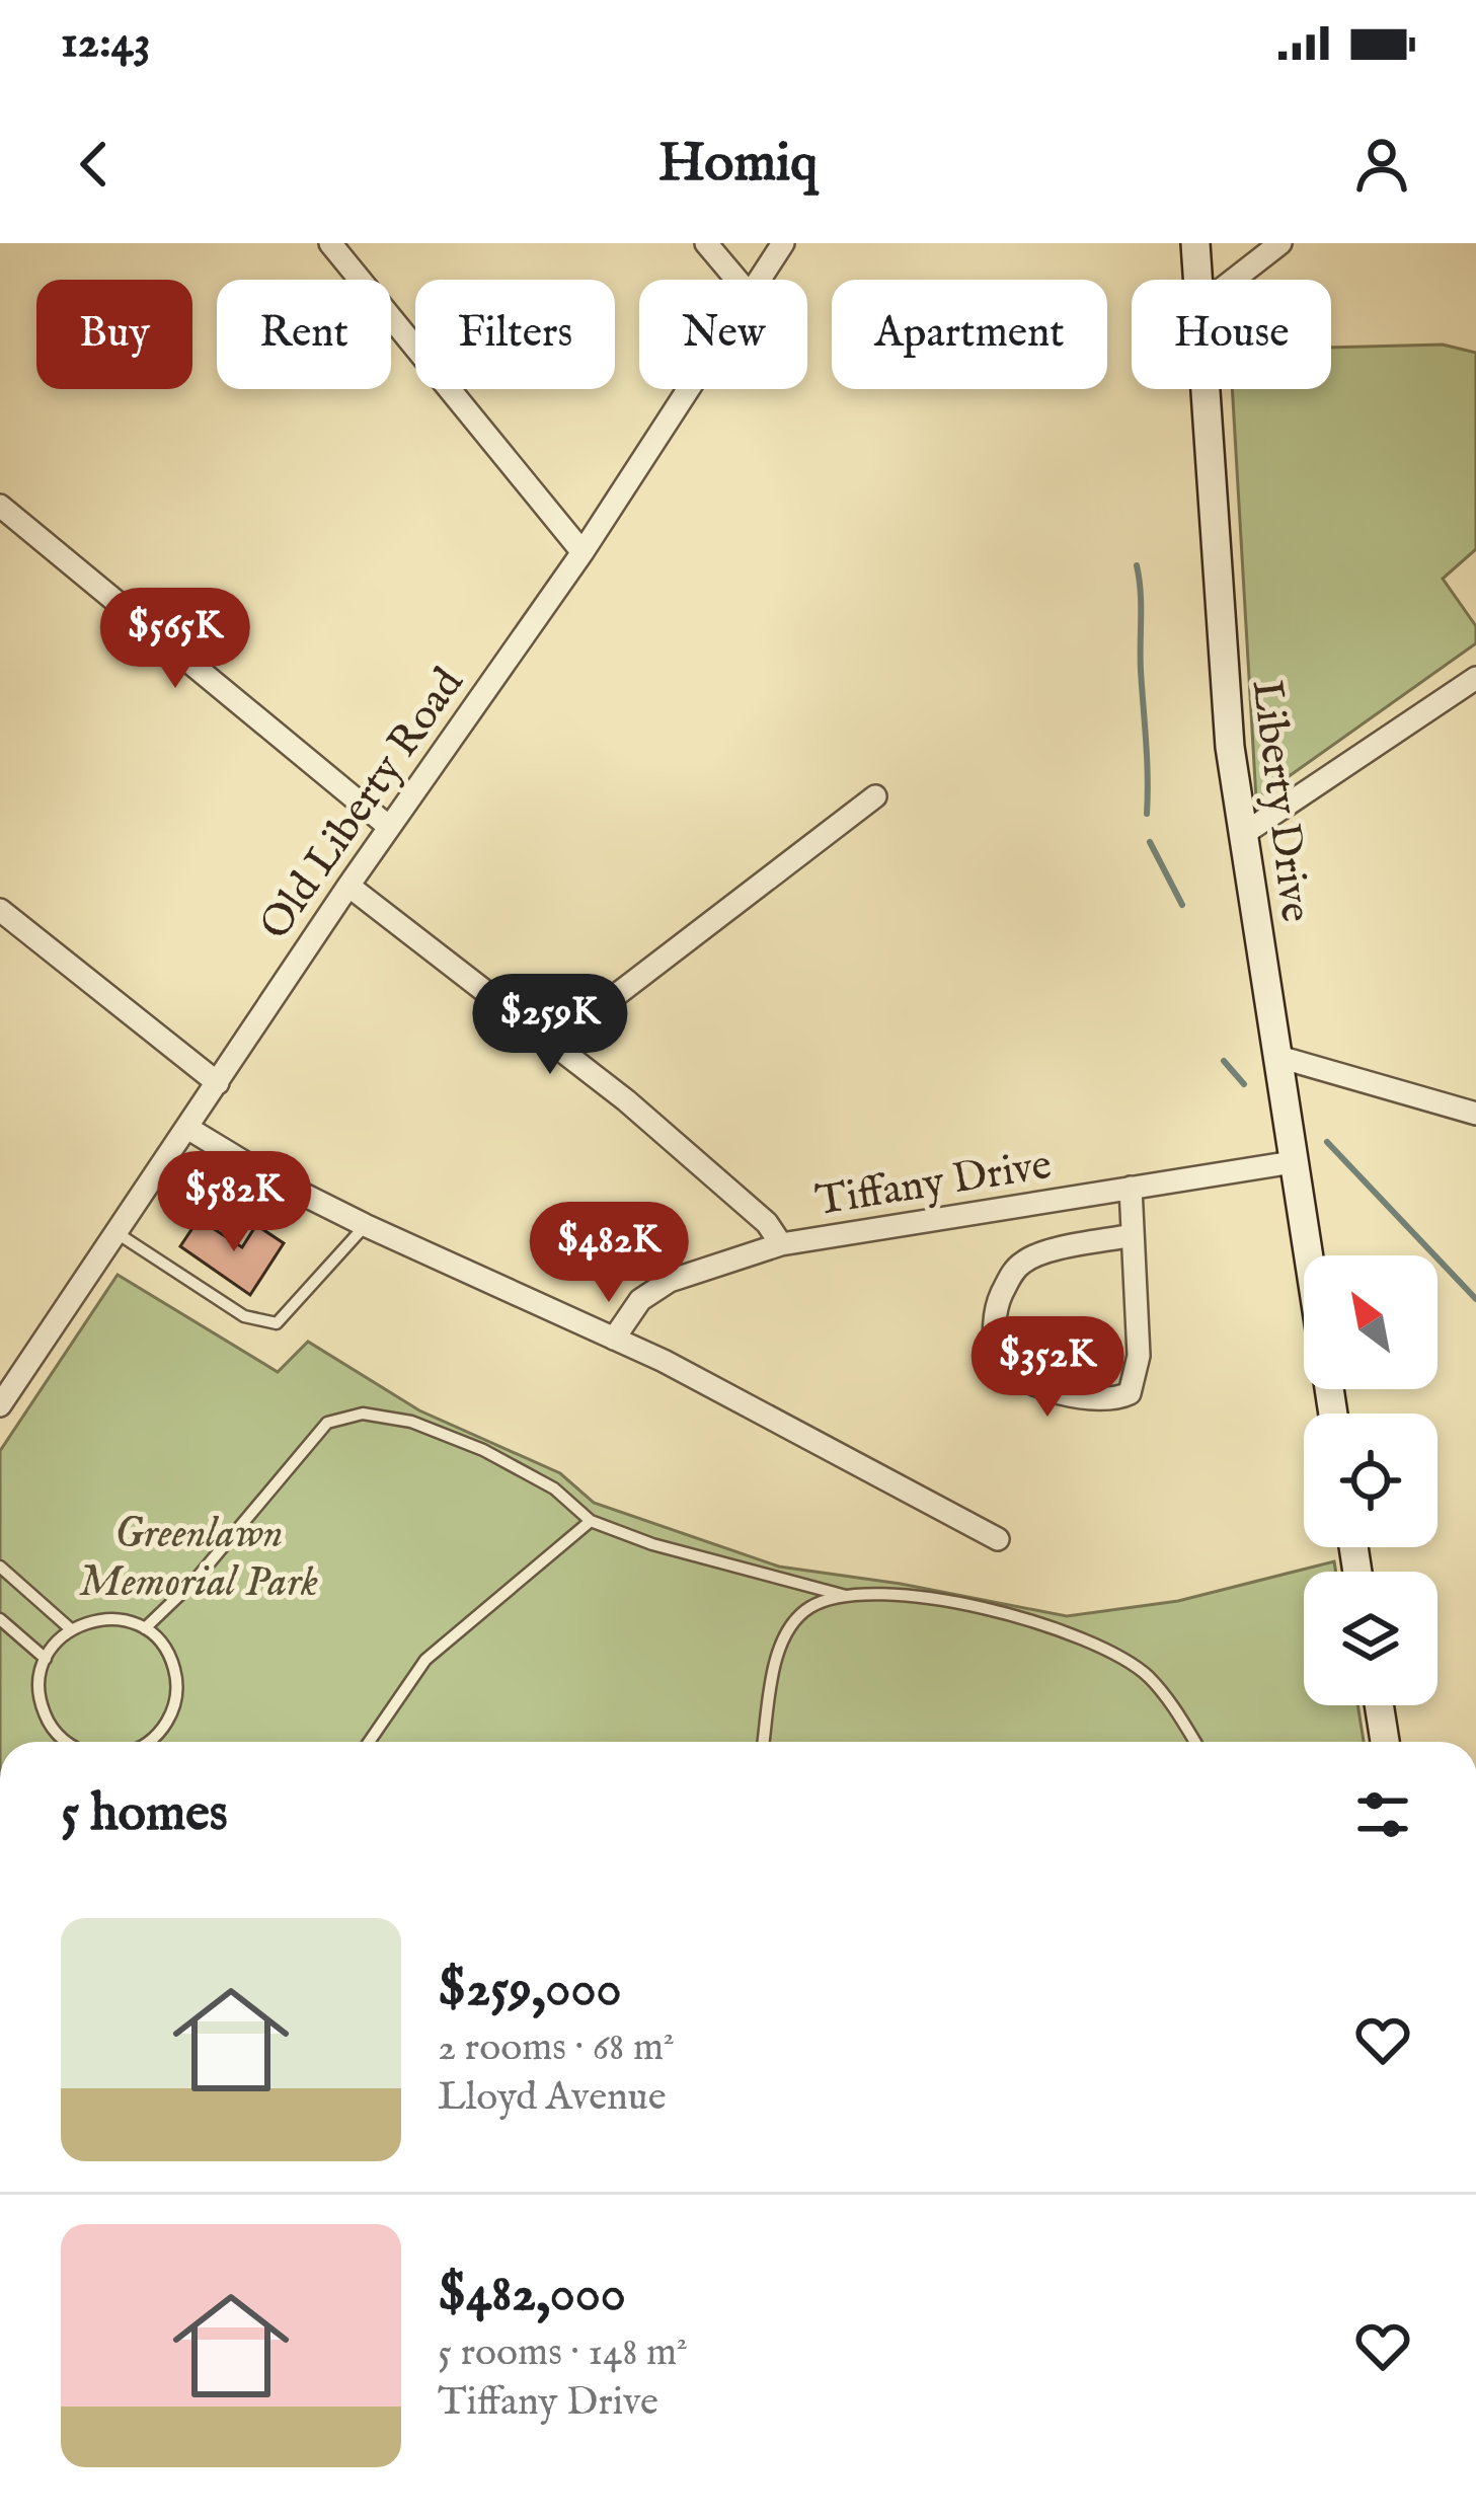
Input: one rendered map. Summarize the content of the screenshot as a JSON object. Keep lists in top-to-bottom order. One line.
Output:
{"streets":{"main road":["Liberty Drive"],"street":["Old Liberty Road","Tiffany Drive"]},"crossings":[["Liberty Drive","Tiffany Drive"]],"parks":["Greenlawn Memorial Park"],"north":"top left","page":{"status":"12:43","header":"Homiq","chip":["Buy","Rent","Filters","New","Apartment","House"],"price":["$565K","$259K","$582K","$482K","$352K"],"heading":"5 homes","list":[{"name":"$259,000","note":"2 rooms · 68 m² · Lloyd Avenue"},{"name":"$482,000","note":"5 rooms · 148 m² · Tiffany Drive"}]}}
